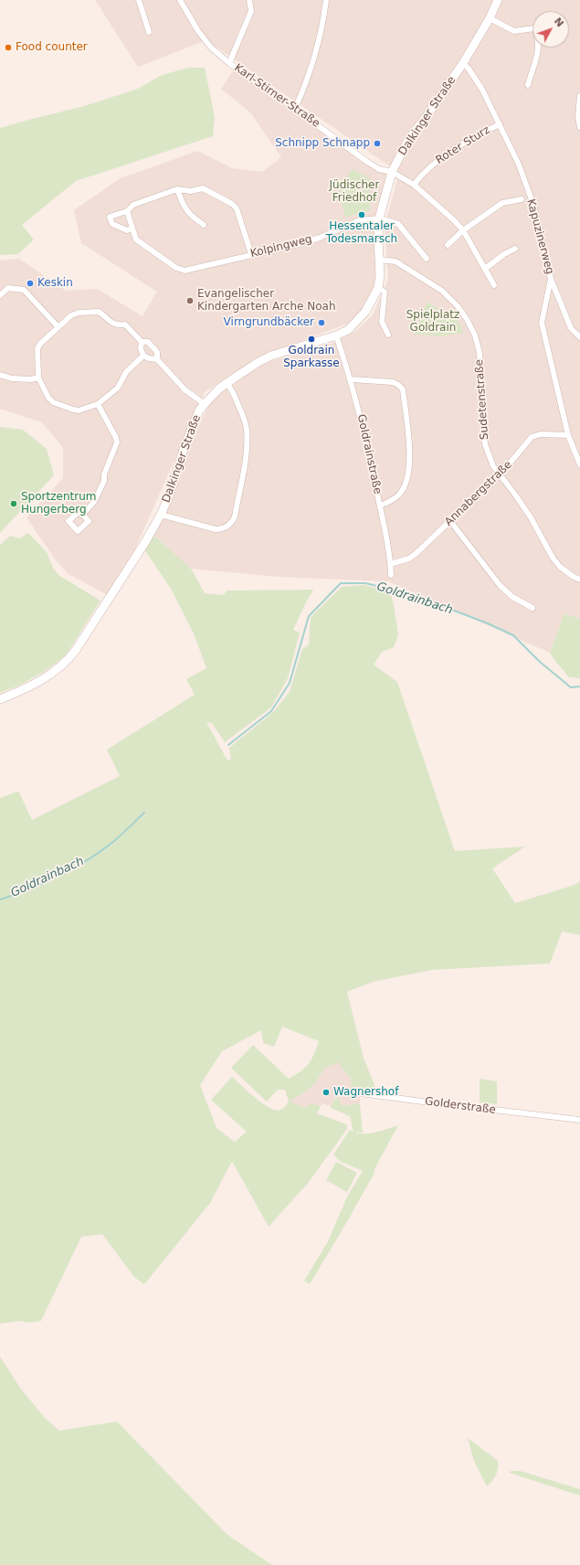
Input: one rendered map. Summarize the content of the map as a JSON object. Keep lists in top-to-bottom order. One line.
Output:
{"streets":{"street":["Karl-Stirner-Straße","Dalkinger Straße","Roter Sturz","Kapuzinerweg","Kolpingweg","Sudetenstraße","Goldrainstraße","Annabergstraße","Golderstraße"]},"crossings":[["Karl-Stirner-Straße","Dalkinger Straße"],["Karl-Stirner-Straße","Roter Sturz"],["Dalkinger Straße","Kapuzinerweg"],["Dalkinger Straße","Kolpingweg"],["Dalkinger Straße","Sudetenstraße"],["Dalkinger Straße","Goldrainstraße"],["Roter Sturz","Kapuzinerweg"],["Kapuzinerweg","Annabergstraße"],["Sudetenstraße","Annabergstraße"],["Goldrainstraße","Annabergstraße"]],"water":["Goldrainbach"],"parks":["Jüdischer Friedhof","Spielplatz Goldrain"],"places":["Food counter","Schnipp Schnapp","Hessentaler Todesmarsch","Keskin","Evangelischer Kindergarten Arche Noah","Virngrundbäcker","Goldrain Sparkasse","Sportzentrum Hungerberg","Wagnershof"],"north":"top right"}
